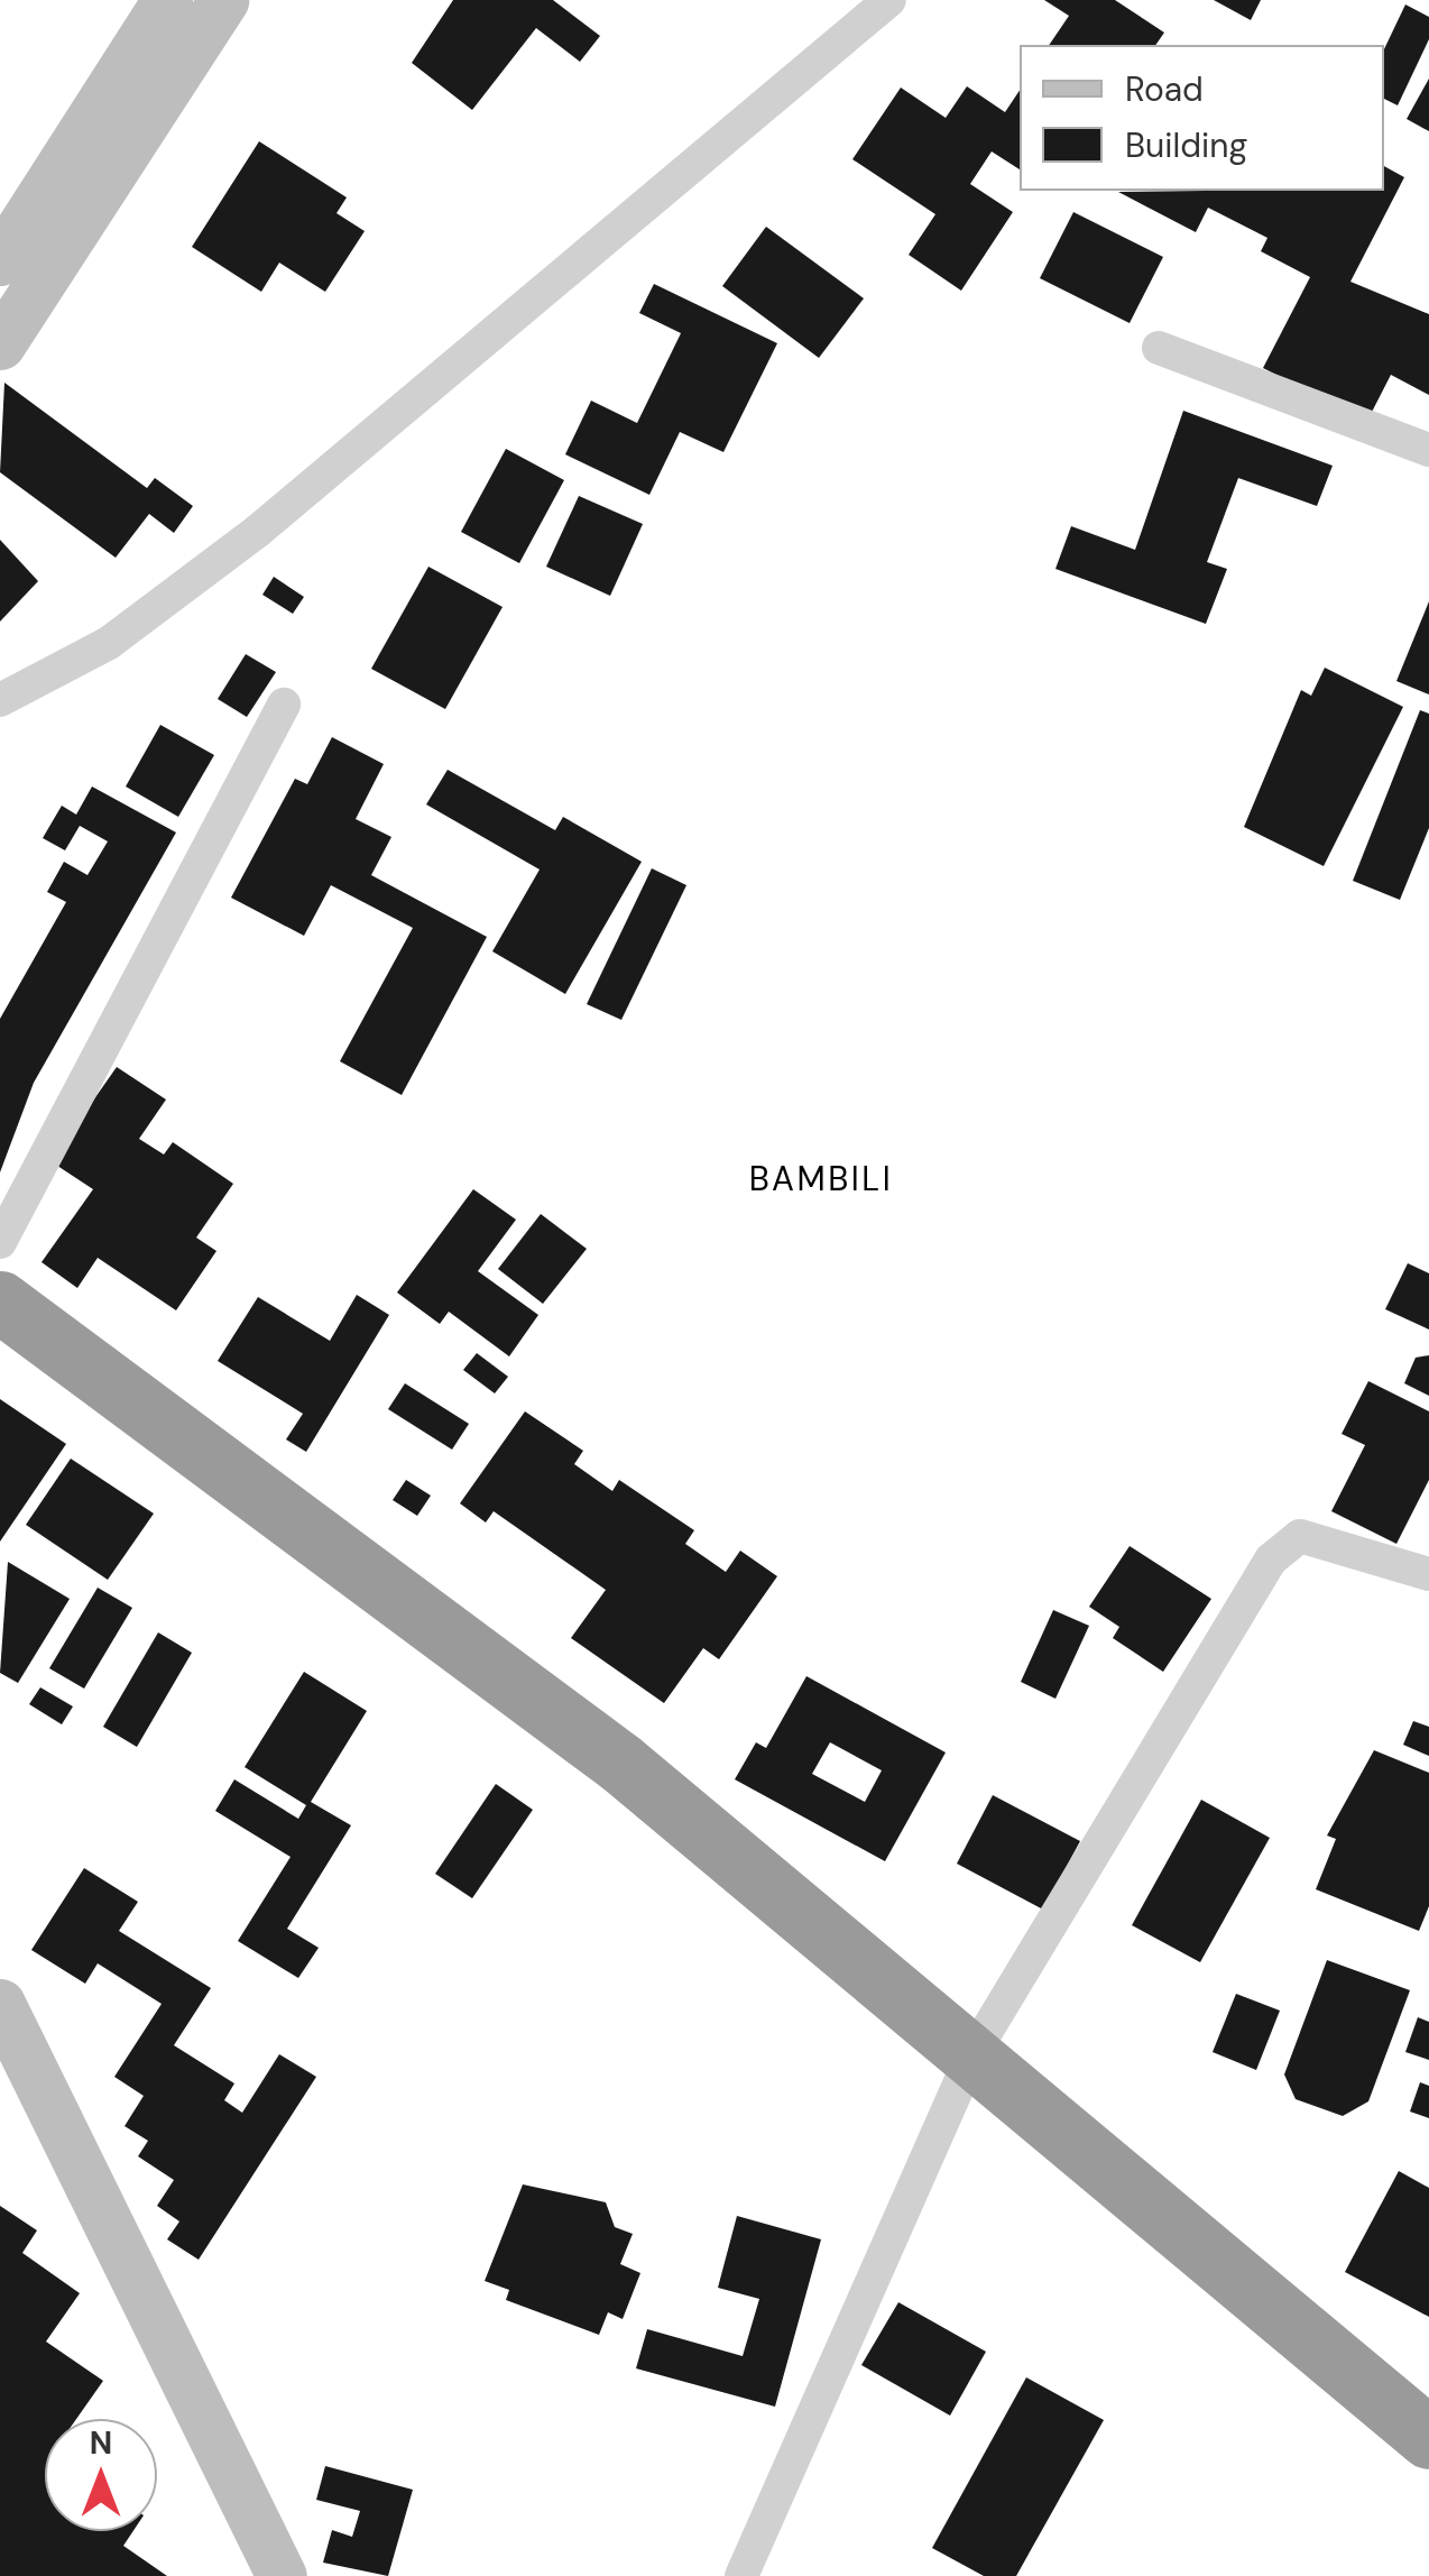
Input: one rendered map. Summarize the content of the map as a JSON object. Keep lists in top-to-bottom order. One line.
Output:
{"districts":["BAMBILI"],"legend":["Road","Building"],"north":"top"}
